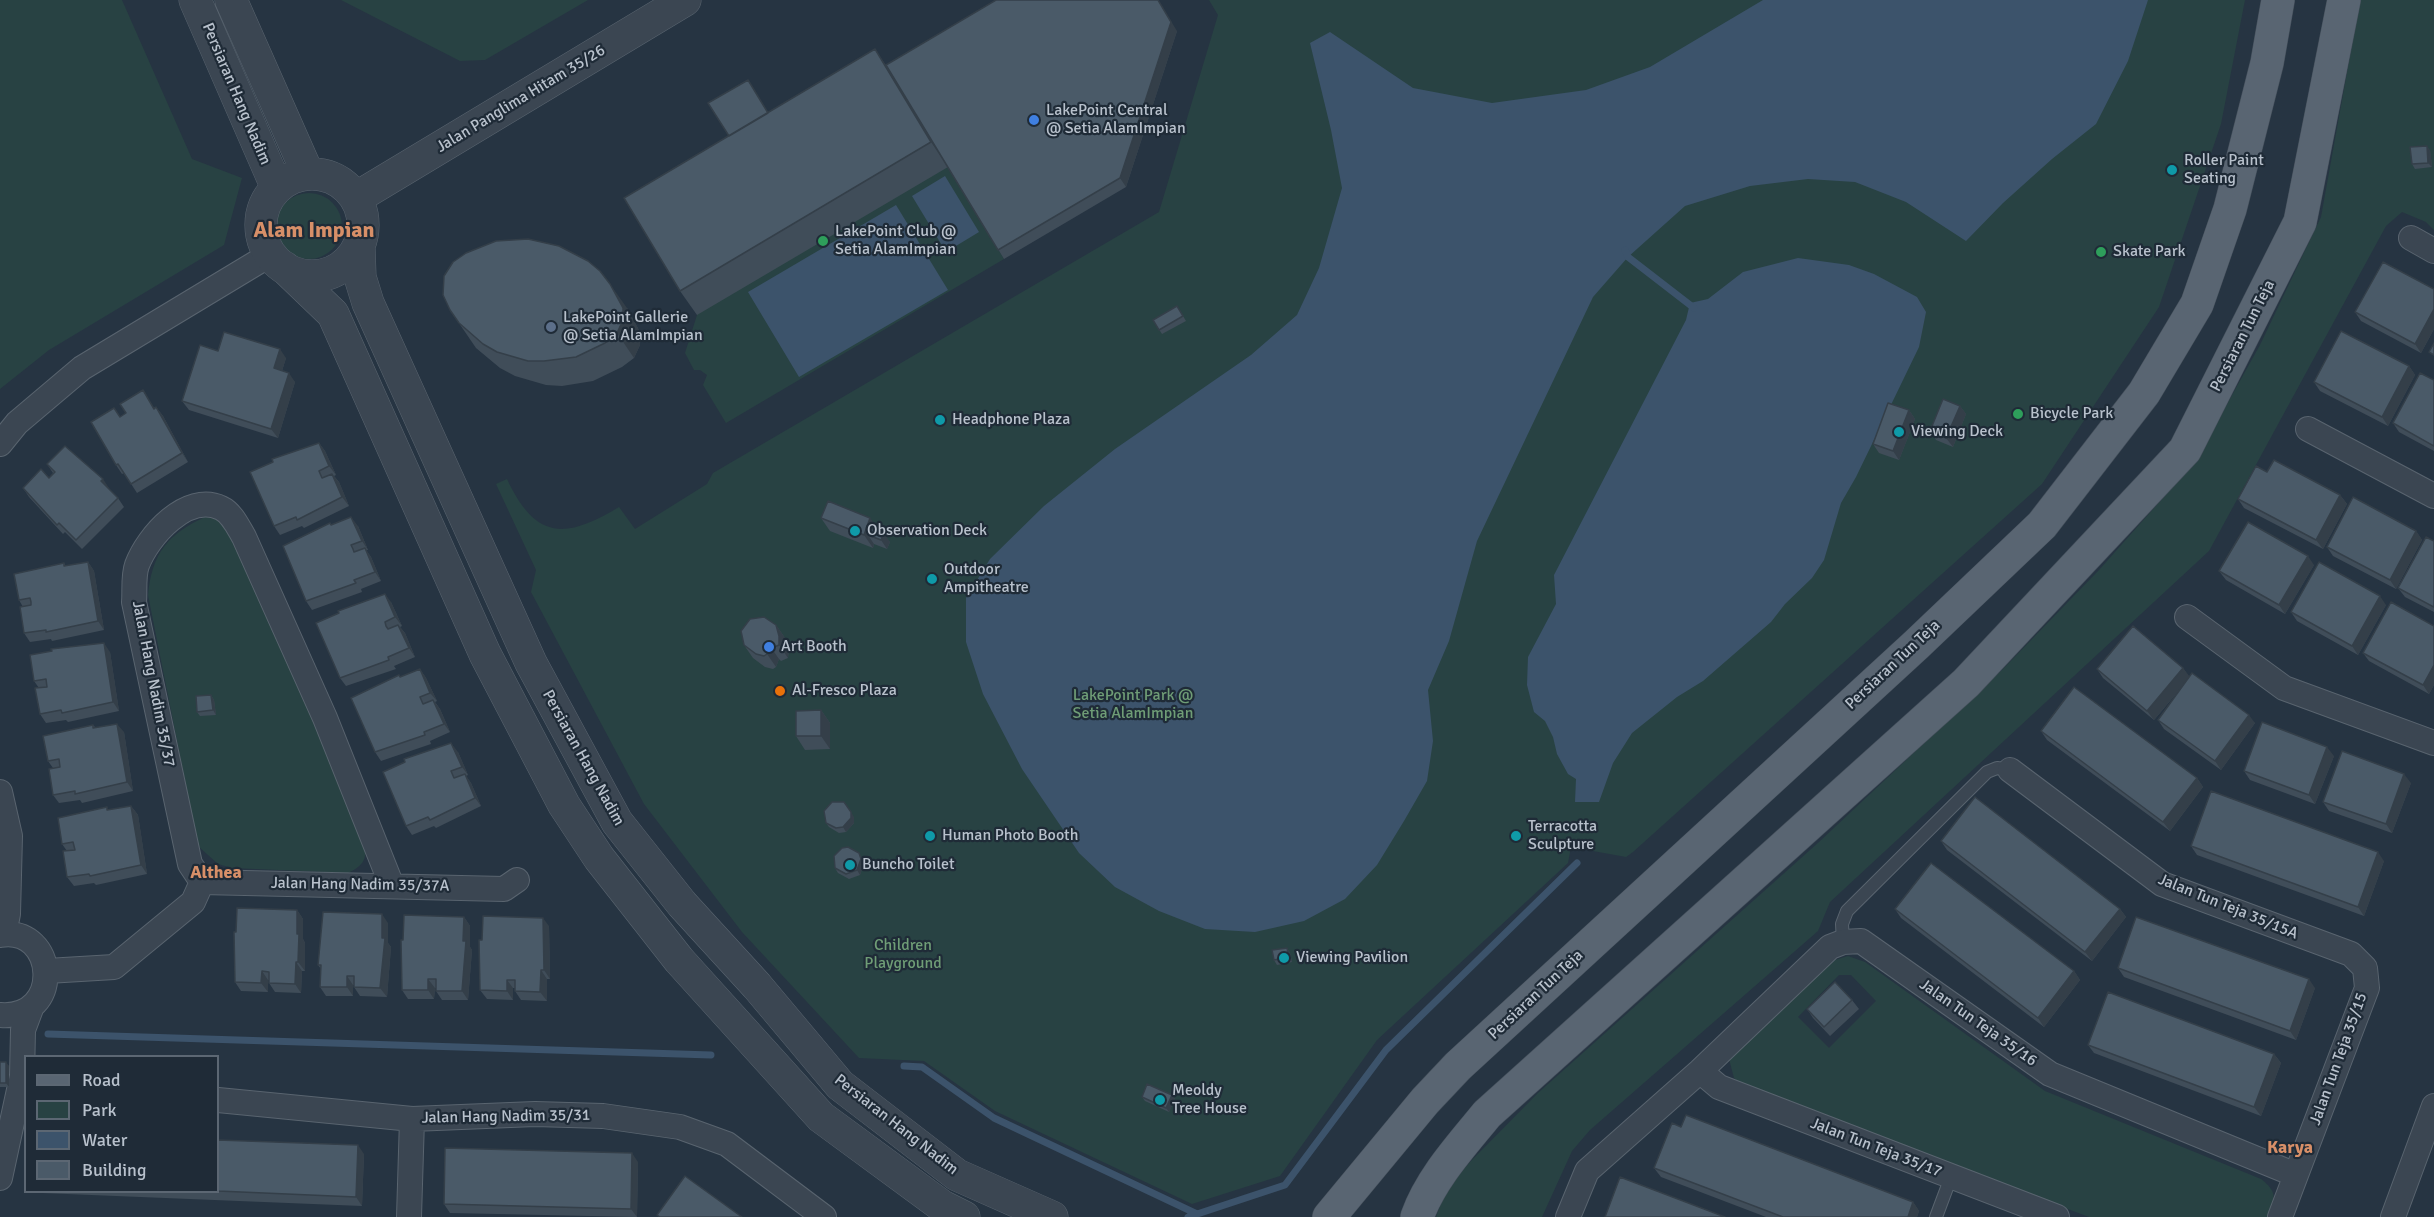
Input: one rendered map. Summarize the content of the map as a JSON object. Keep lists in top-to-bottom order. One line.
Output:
{"streets":{"main road":["Persiaran Tun Teja"],"street":["Persiaran Hang Nadim","Jalan Panglima Hitam 35/26","Jalan Hang Nadim 35/37","Jalan Hang Nadim 35/37A","Jalan Tun Teja 35/15A","Jalan Tun Teja 35/16","Jalan Tun Teja 35/15","Jalan Hang Nadim 35/31","Jalan Tun Teja 35/17"]},"crossings":[["Persiaran Hang Nadim","Jalan Panglima Hitam 35/26"],["Jalan Hang Nadim 35/37","Jalan Hang Nadim 35/37A"],["Jalan Tun Teja 35/15A","Jalan Tun Teja 35/15"],["Jalan Tun Teja 35/16","Jalan Tun Teja 35/15"]],"districts":["Alam Impian","Althea","Karya"],"parks":["LakePoint Park @ Setia AlamImpian","Children Playground"],"places":["LakePoint Central @ Setia AlamImpian","Roller Paint Seating","LakePoint Club @ Setia AlamImpian","Skate Park","LakePoint Gallerie @ Setia AlamImpian","Bicycle Park","Headphone Plaza","Viewing Deck","Observation Deck","Outdoor Ampitheatre","Art Booth","Al-Fresco Plaza","Human Photo Booth","Terracotta Sculpture","Buncho Toilet","Viewing Pavilion","Meoldy Tree House"],"legend":["Road","Park","Water","Building"]}
